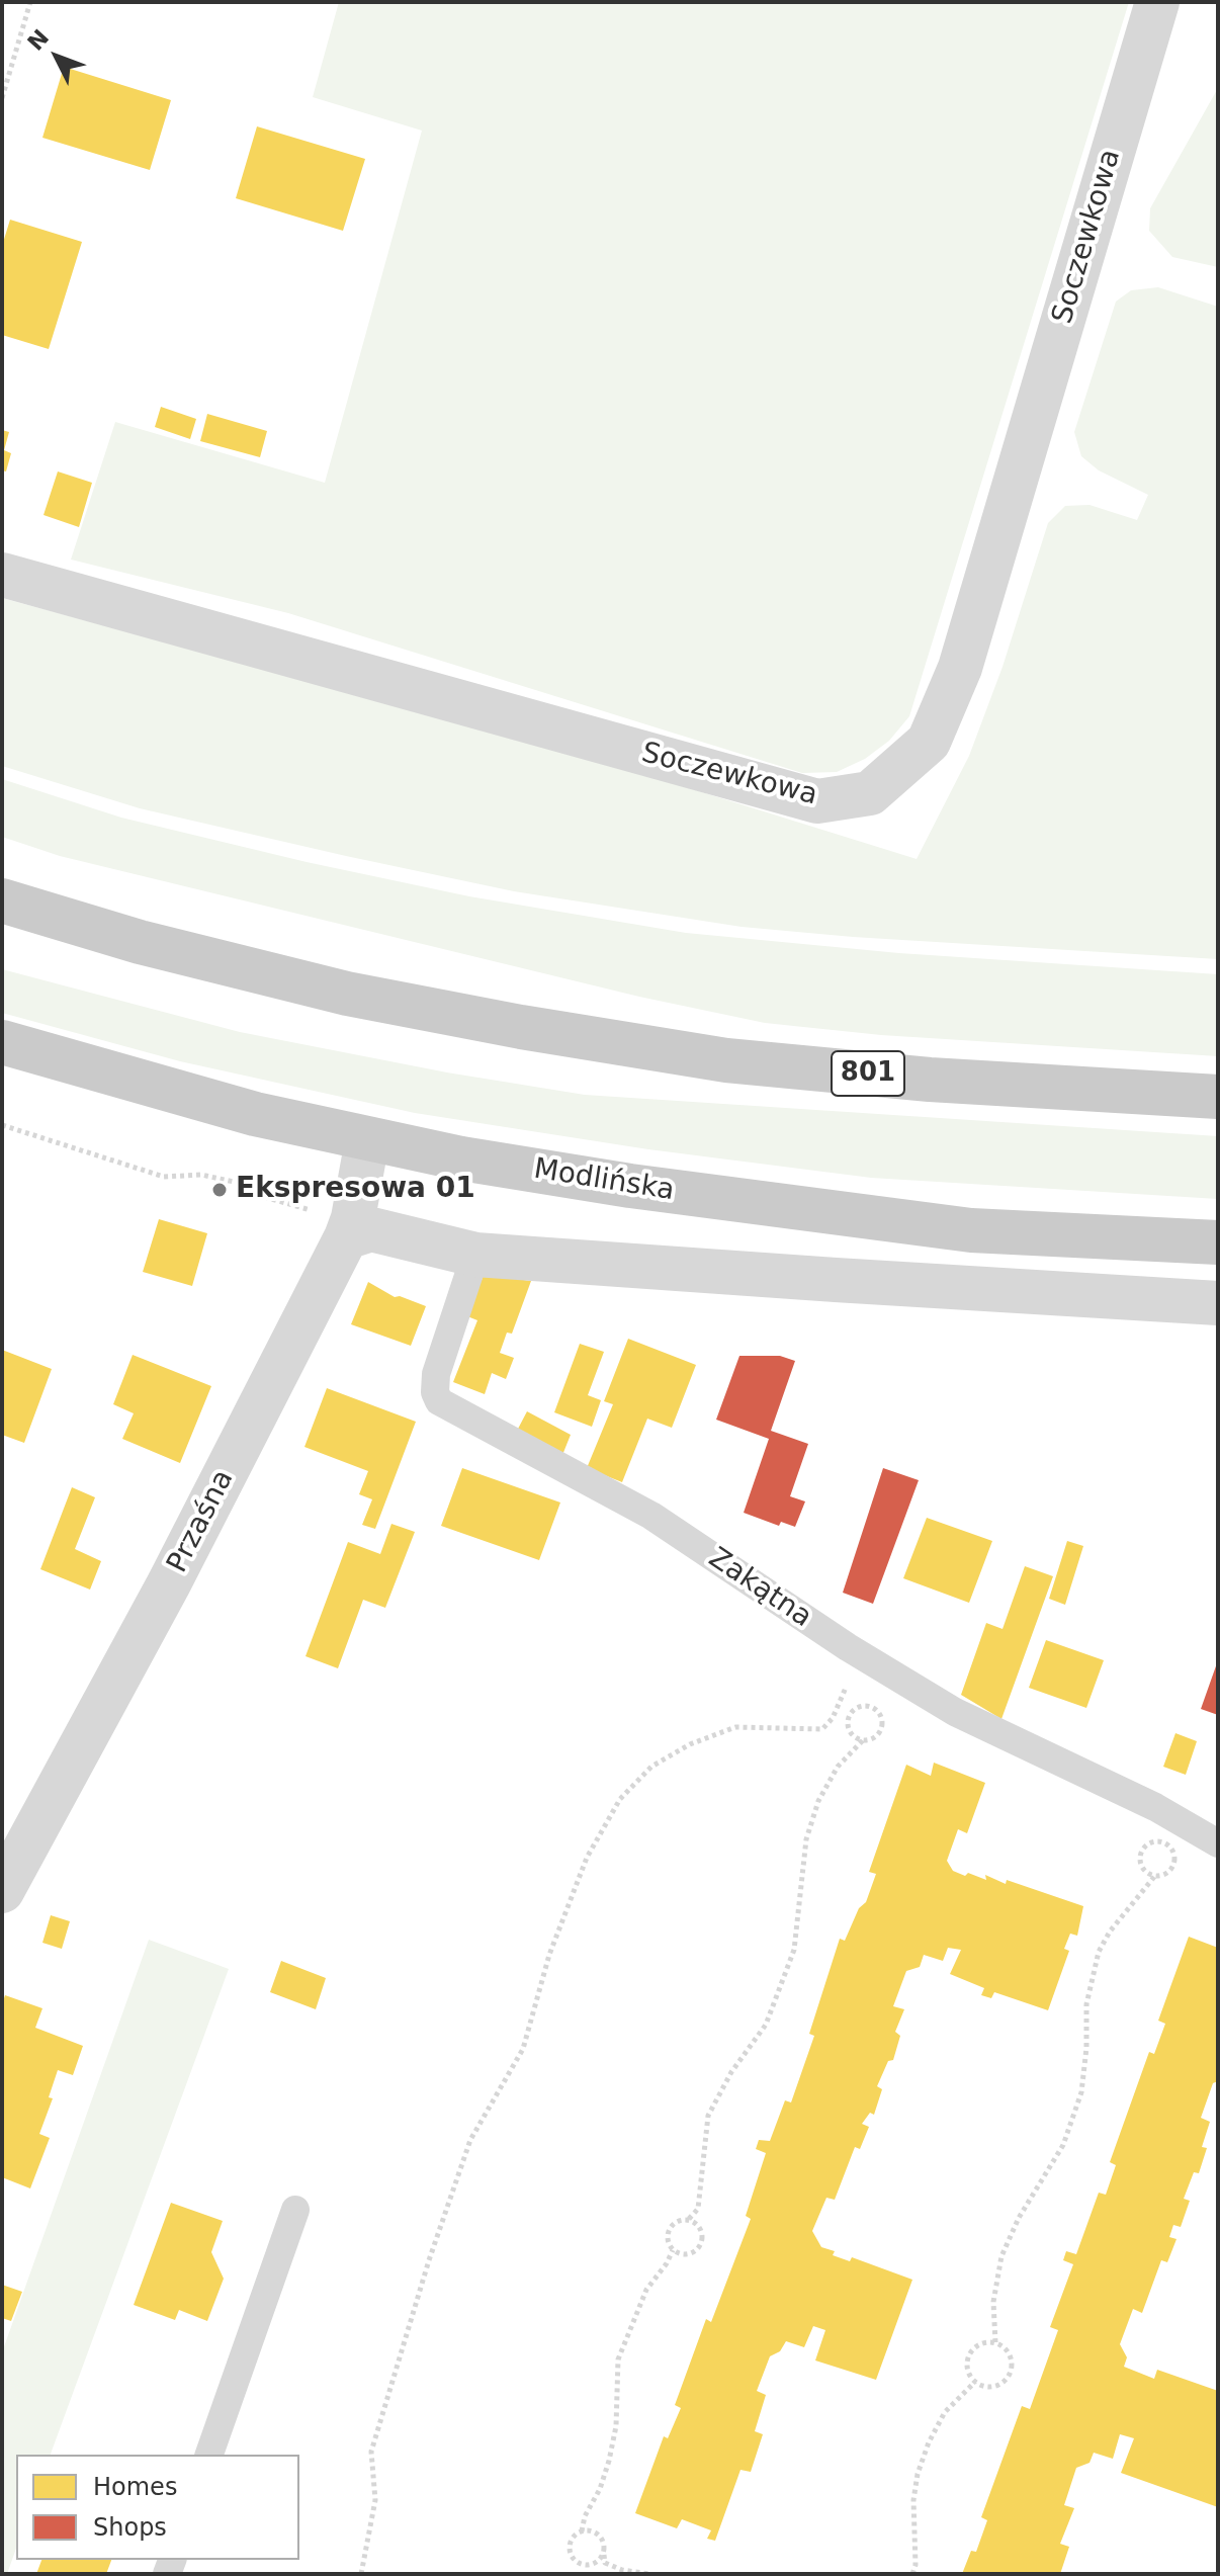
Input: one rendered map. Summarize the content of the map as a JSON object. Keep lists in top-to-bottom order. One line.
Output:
{"streets":{"main road":["801","Modlińska"],"street":["Soczewkowa","Przaśna"],"lane":["Zakątna"]},"crossings":[["Modlińska","Przaśna"]],"places":["Ekspresowa 01"],"legend":["Homes","Shops"],"north":"top left"}
